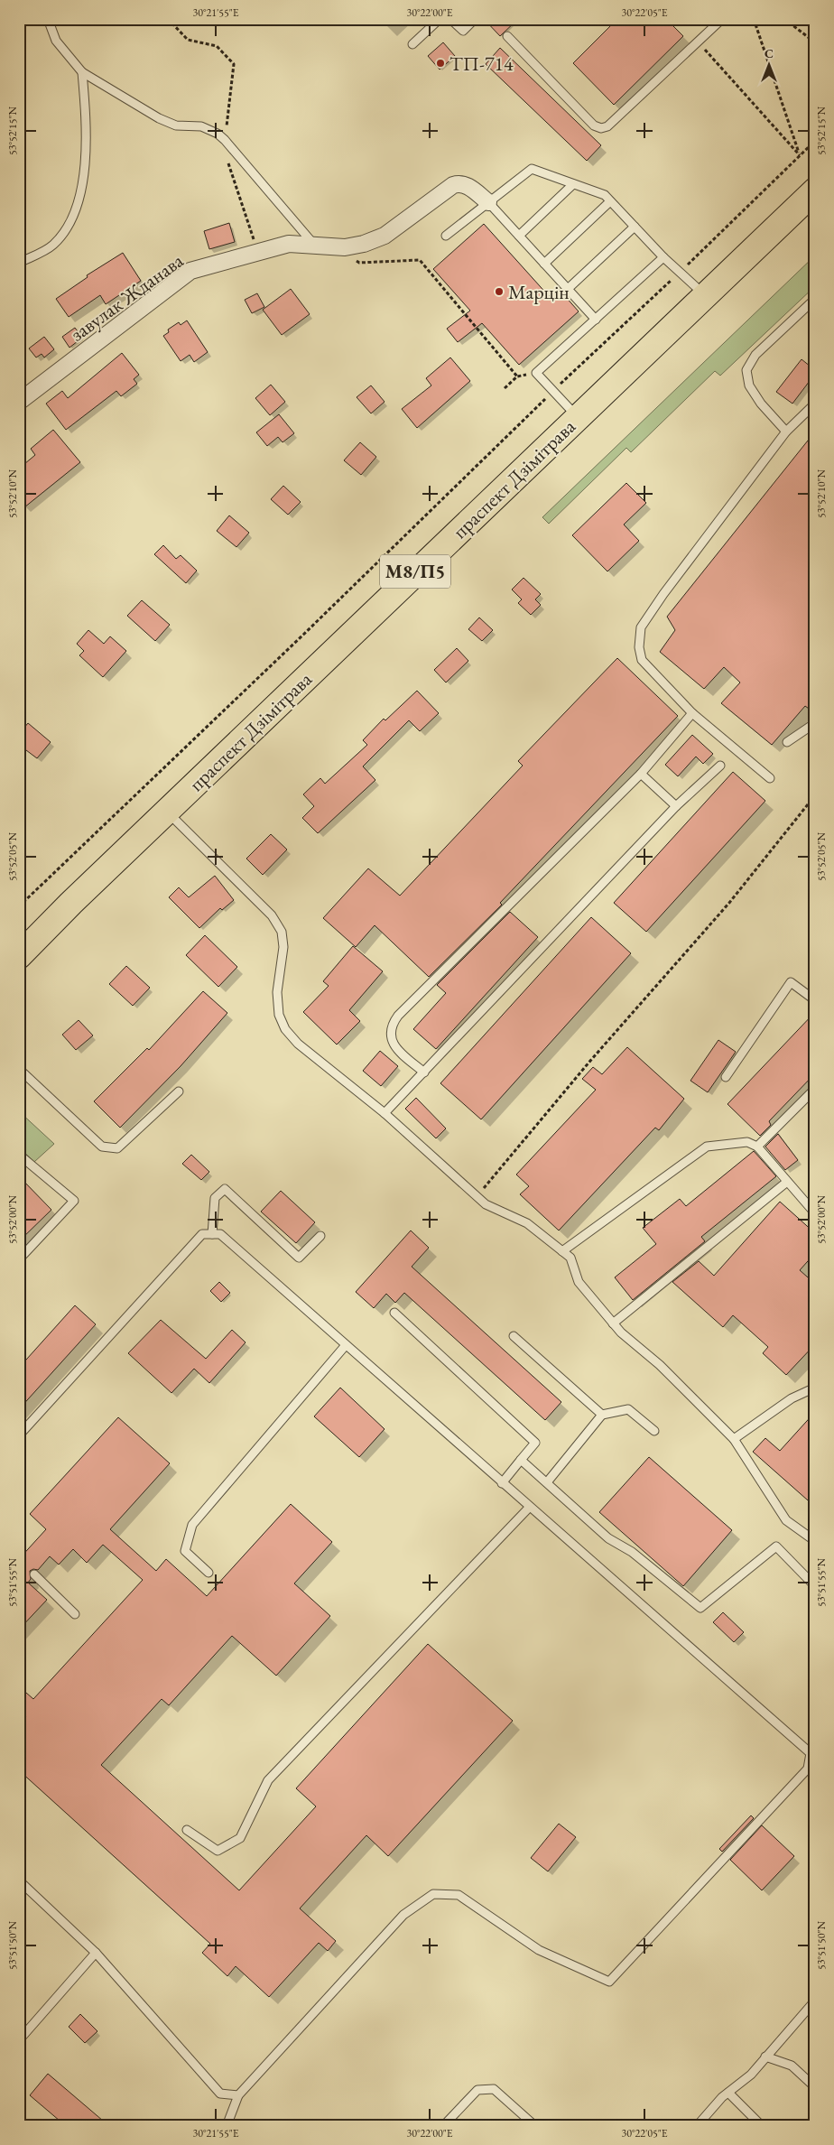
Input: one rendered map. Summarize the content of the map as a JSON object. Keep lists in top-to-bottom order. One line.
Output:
{"streets":{"main road":["праспект Дзімітрава","М8/П5"],"street":["завулак Жданава"]},"places":["ТП-714","Марцін"],"north":"top","coordinates":["30°21'55\"E","30°22'00\"E","30°22'05\"E","53°52'15\"N","53°52'10\"N","53°52'05\"N","53°52'00\"N","53°51'55\"N","53°51'50\"N"]}
